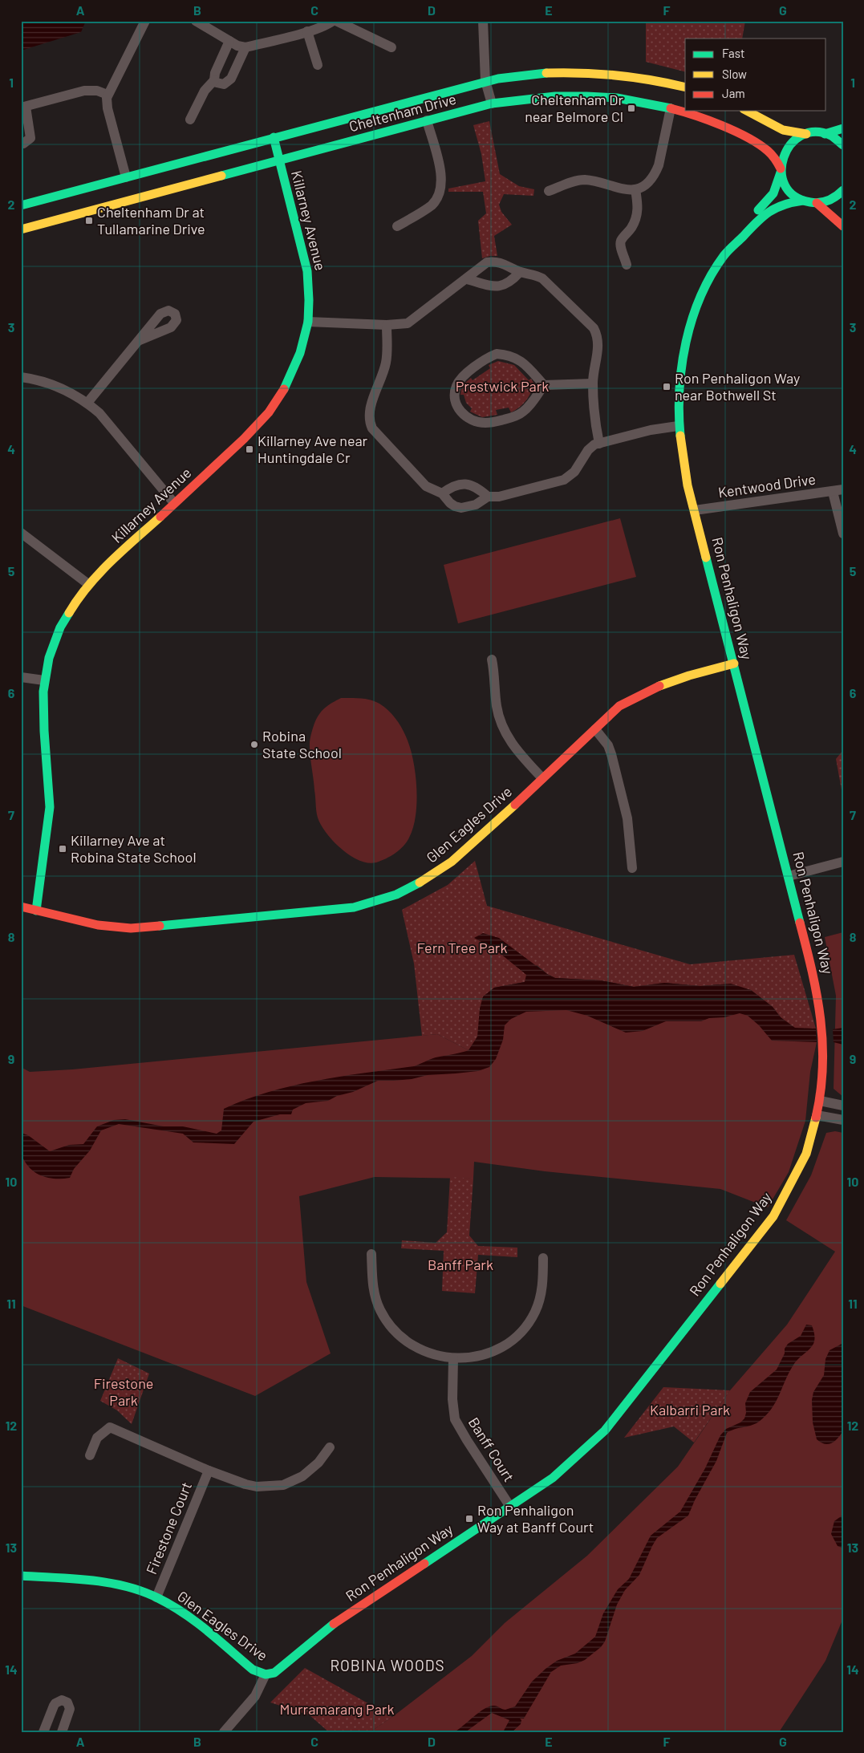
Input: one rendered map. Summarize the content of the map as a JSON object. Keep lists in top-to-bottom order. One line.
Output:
{"streets":{"street":["Cheltenham Drive","Killarney Avenue","Kentwood Drive","Ron Penhaligon Way","Glen Eagles Drive","Banff Court","Firestone Court"]},"crossings":[["Cheltenham Drive","Killarney Avenue"],["Cheltenham Drive","Ron Penhaligon Way"],["Killarney Avenue","Glen Eagles Drive"],["Kentwood Drive","Ron Penhaligon Way"],["Ron Penhaligon Way","Glen Eagles Drive"],["Ron Penhaligon Way","Banff Court"],["Glen Eagles Drive","Firestone Court"]],"districts":["ROBINA WOODS"],"parks":["Prestwick Park","Fern Tree Park","Banff Park","Firestone Park","Kalbarri Park","Murramarang Park"],"places":{"transit":["Cheltenham Dr near Belmore Cl","Cheltenham Dr at Tullamarine Drive","Ron Penhaligon Way near Bothwell St","Killarney Ave near Huntingdale Cr","Killarney Ave at Robina State School","Ron Penhaligon Way at Banff Court"],"other":["Robina State School"]},"legend":["Fast","Slow","Jam"],"grid":{"columns":["A","B","C","D","E","F","G"],"rows":["1","2","3","4","5","6","7","8","9","10","11","12","13","14"]}}
